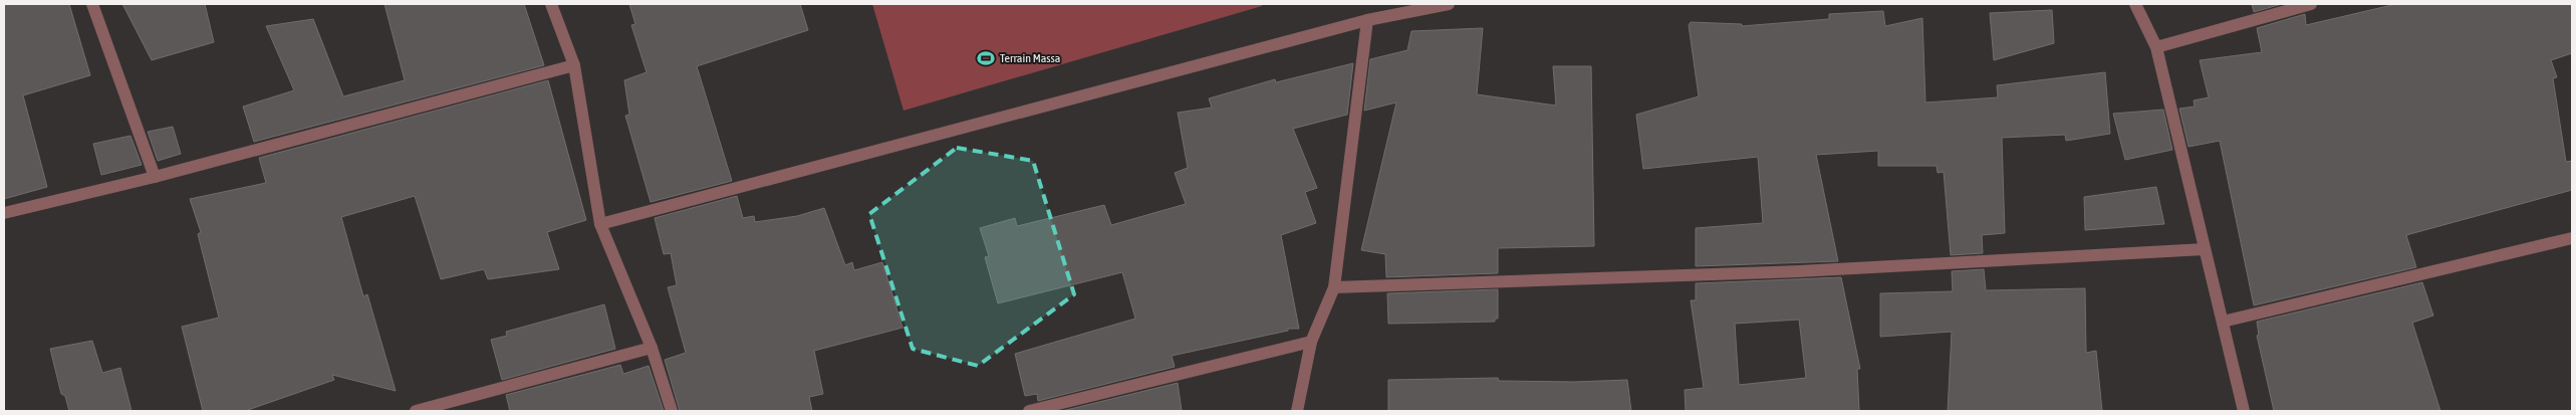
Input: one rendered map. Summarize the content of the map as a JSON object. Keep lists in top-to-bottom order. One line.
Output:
{"places":{"sports":["Terrain Massa"]}}
